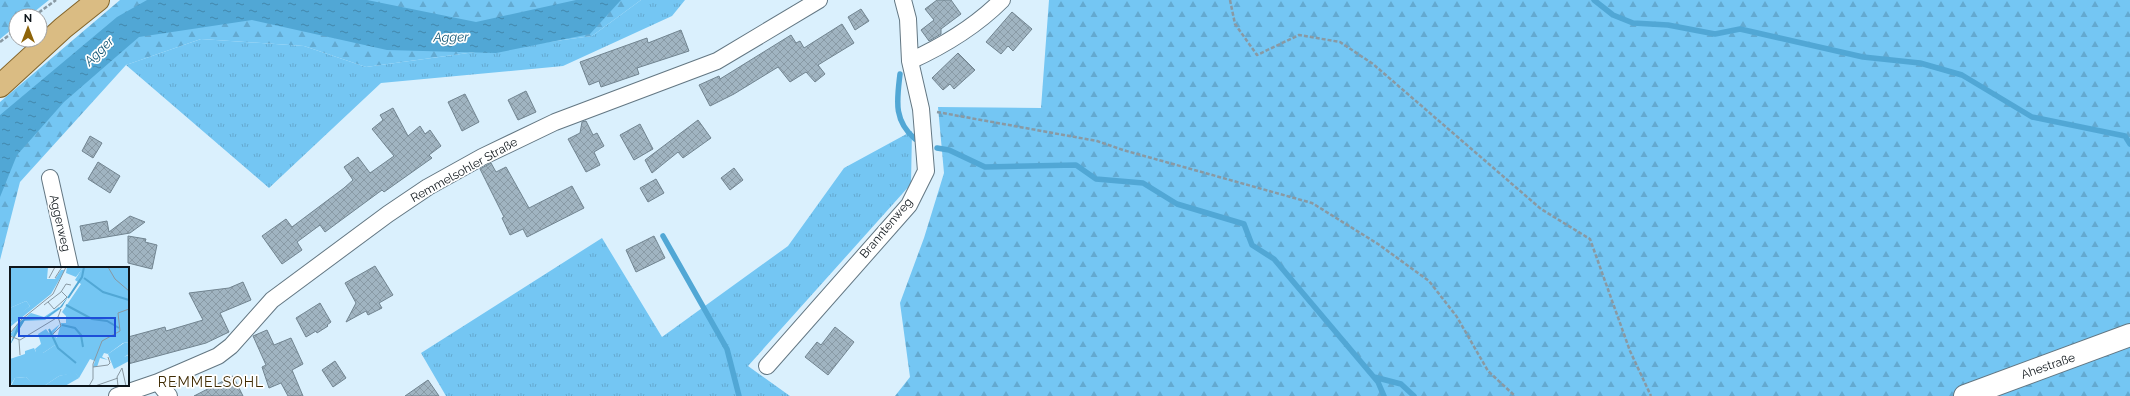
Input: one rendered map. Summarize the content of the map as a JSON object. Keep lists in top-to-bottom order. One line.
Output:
{"streets":{"main road":["Ahestraße"],"street":["Remmelsohler Straße","Aggerweg","Branntenweg"]},"districts":["REMMELSOHL"],"water":["Agger"],"north":"top"}
